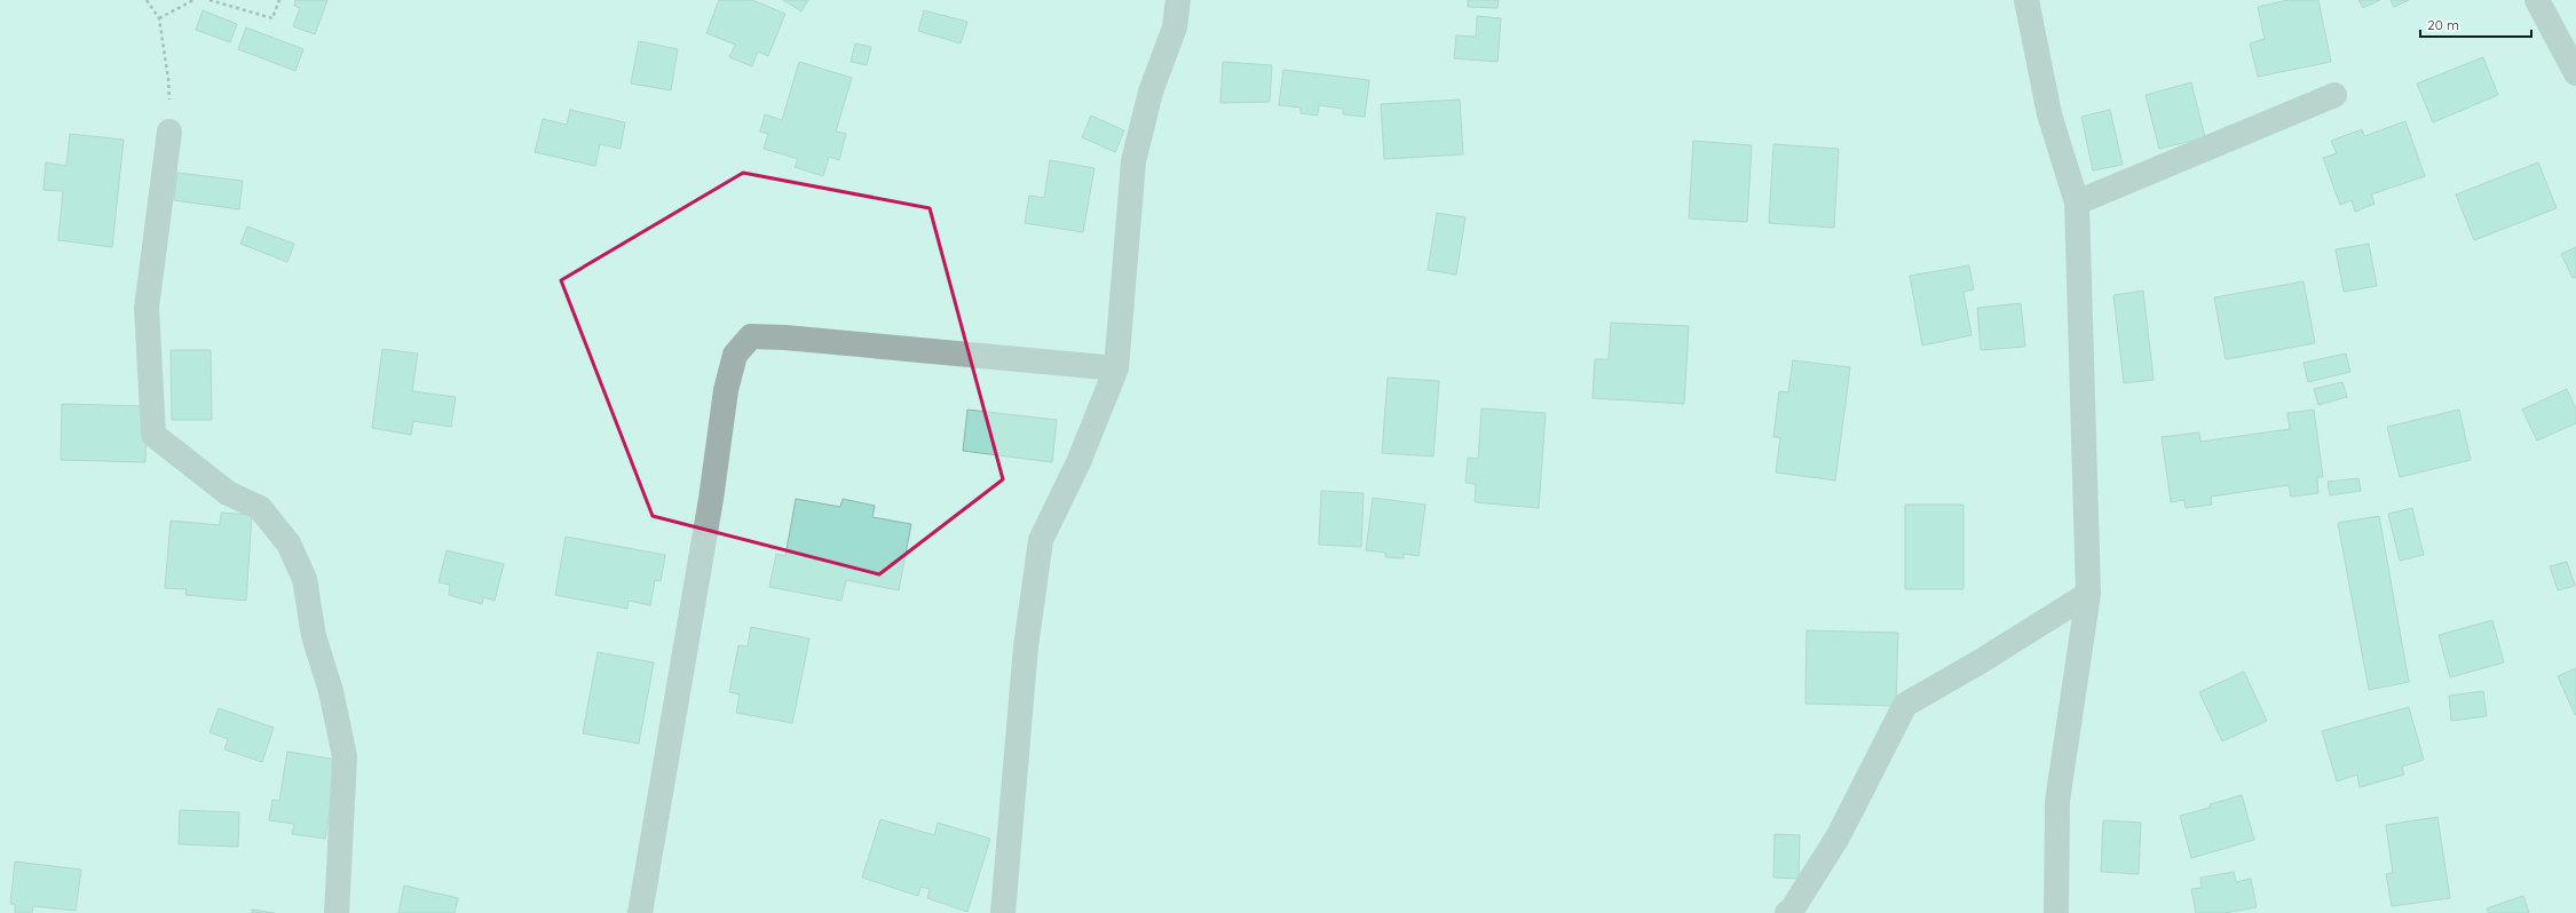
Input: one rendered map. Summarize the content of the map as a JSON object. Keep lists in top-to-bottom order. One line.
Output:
{"scale_bar":"20 m"}
